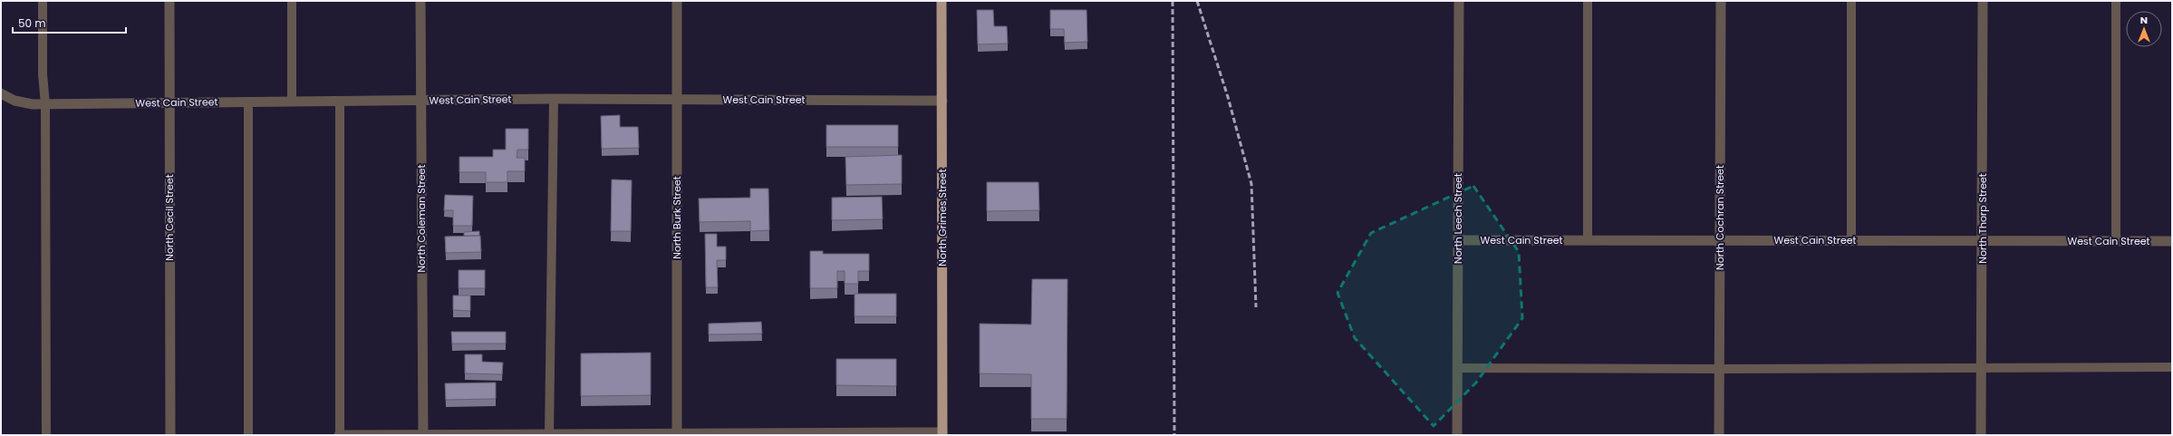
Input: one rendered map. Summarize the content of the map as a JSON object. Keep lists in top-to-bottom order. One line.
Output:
{"streets":{"main road":["North Grimes Street"],"street":["West Cain Street","North Cecil Street","North Burk Street","North Cochran Street","North Coleman Street","North Leech Street","North Thorp Street"]},"crossings":[["West Cain Street","North Cecil Street"],["West Cain Street","North Burk Street"],["West Cain Street","North Grimes Street"],["West Cain Street","North Cochran Street"],["West Cain Street","North Coleman Street"],["West Cain Street","North Leech Street"],["West Cain Street","North Thorp Street"]],"scale_bar":"50 m","north":"top"}
